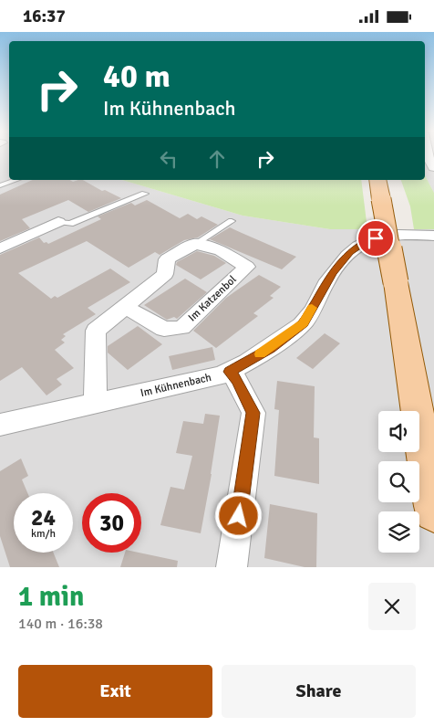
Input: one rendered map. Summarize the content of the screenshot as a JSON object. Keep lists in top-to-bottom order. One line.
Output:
{"streets":{"street":["Im Katzenbol","Im Kühnenbach"]},"page":{"status":"16:37","turn":["40 m","Im Kühnenbach"],"speed":"24 km/h","limit":"30","heading":["1 min","140 m · 16:38"],"buttons":["Exit","Share"]}}
